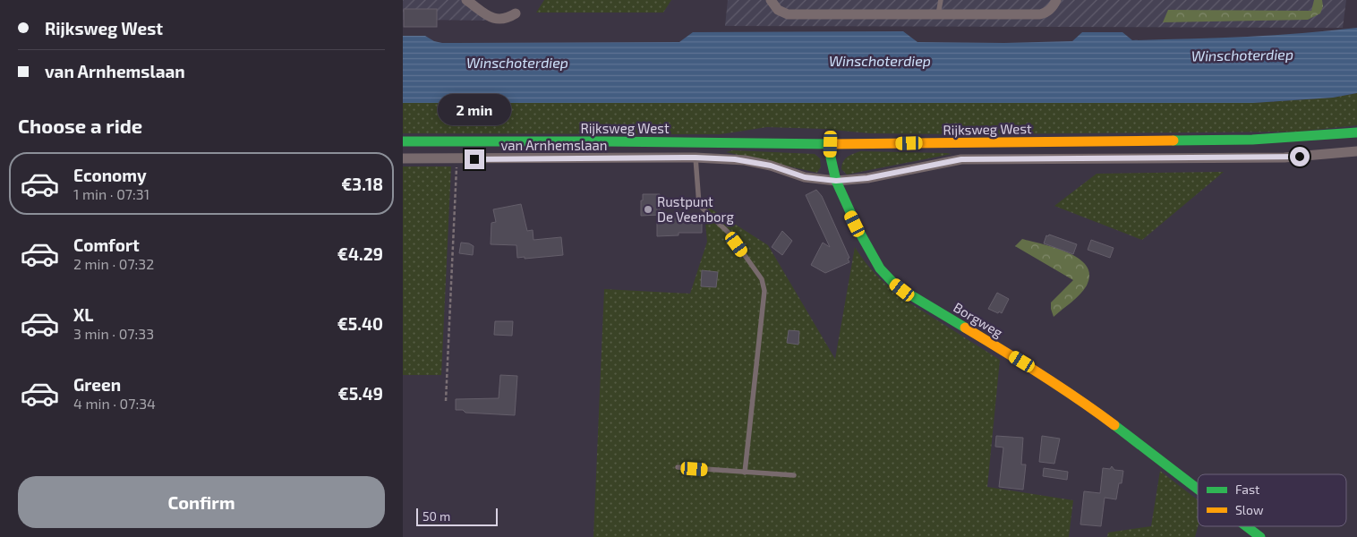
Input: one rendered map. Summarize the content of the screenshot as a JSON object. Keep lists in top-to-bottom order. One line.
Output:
{"streets":{"main road":["Rijksweg West","Borgweg"],"street":["van Arnhemslaan"]},"crossings":[["Rijksweg West","Borgweg"],["van Arnhemslaan","Borgweg"]],"water":["Winschoterdiep"],"places":["Rustpunt De Veenborg"],"legend":["Fast","Slow"],"scale_bar":"50 m","page":{"banner":["Rijksweg West","van Arnhemslaan"],"bubble":"2 min","heading":"Choose a ride","list":[{"name":"Economy","note":"1 min · 07:31","value":"€3.18"},{"name":"Comfort","note":"2 min · 07:32","value":"€4.29"},{"name":"XL","note":"3 min · 07:33","value":"€5.40"},{"name":"Green","note":"4 min · 07:34","value":"€5.49"}],"buttons":"Confirm","scale":"50 m"}}
